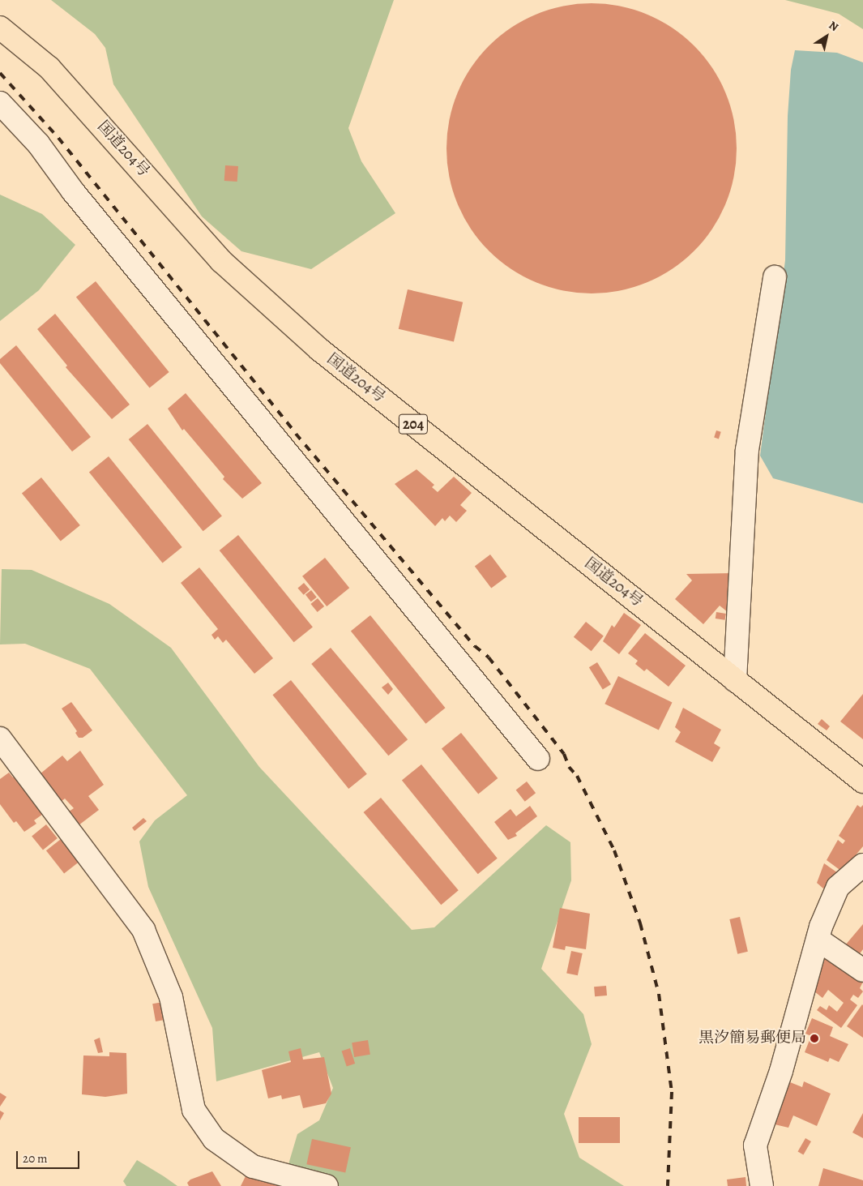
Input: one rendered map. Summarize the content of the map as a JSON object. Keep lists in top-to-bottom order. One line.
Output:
{"streets":{"highway":["国道204号","204"]},"places":["黒汐簡易郵便局"],"scale_bar":"20 m","north":"top right"}
